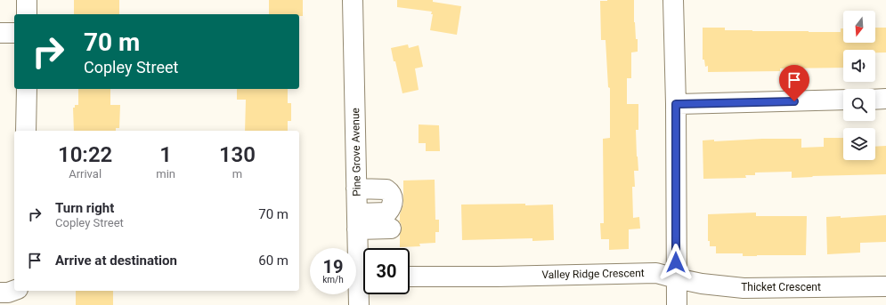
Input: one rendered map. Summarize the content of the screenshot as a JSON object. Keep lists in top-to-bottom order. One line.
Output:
{"streets":{"street":["Pine Grove Avenue","Valley Ridge Crescent","Thicket Crescent"]},"crossings":[["Valley Ridge Crescent","Thicket Crescent"]],"north":"bottom","page":{"turn":["70 m","Copley Street"],"eta":["10:22","Arrival","1","min","130","m"],"list":[{"name":"Turn right","note":"Copley Street","value":"70 m"},{"name":"Arrive at destination","value":"60 m"}],"speed":"19 km/h","limit":"30"}}
